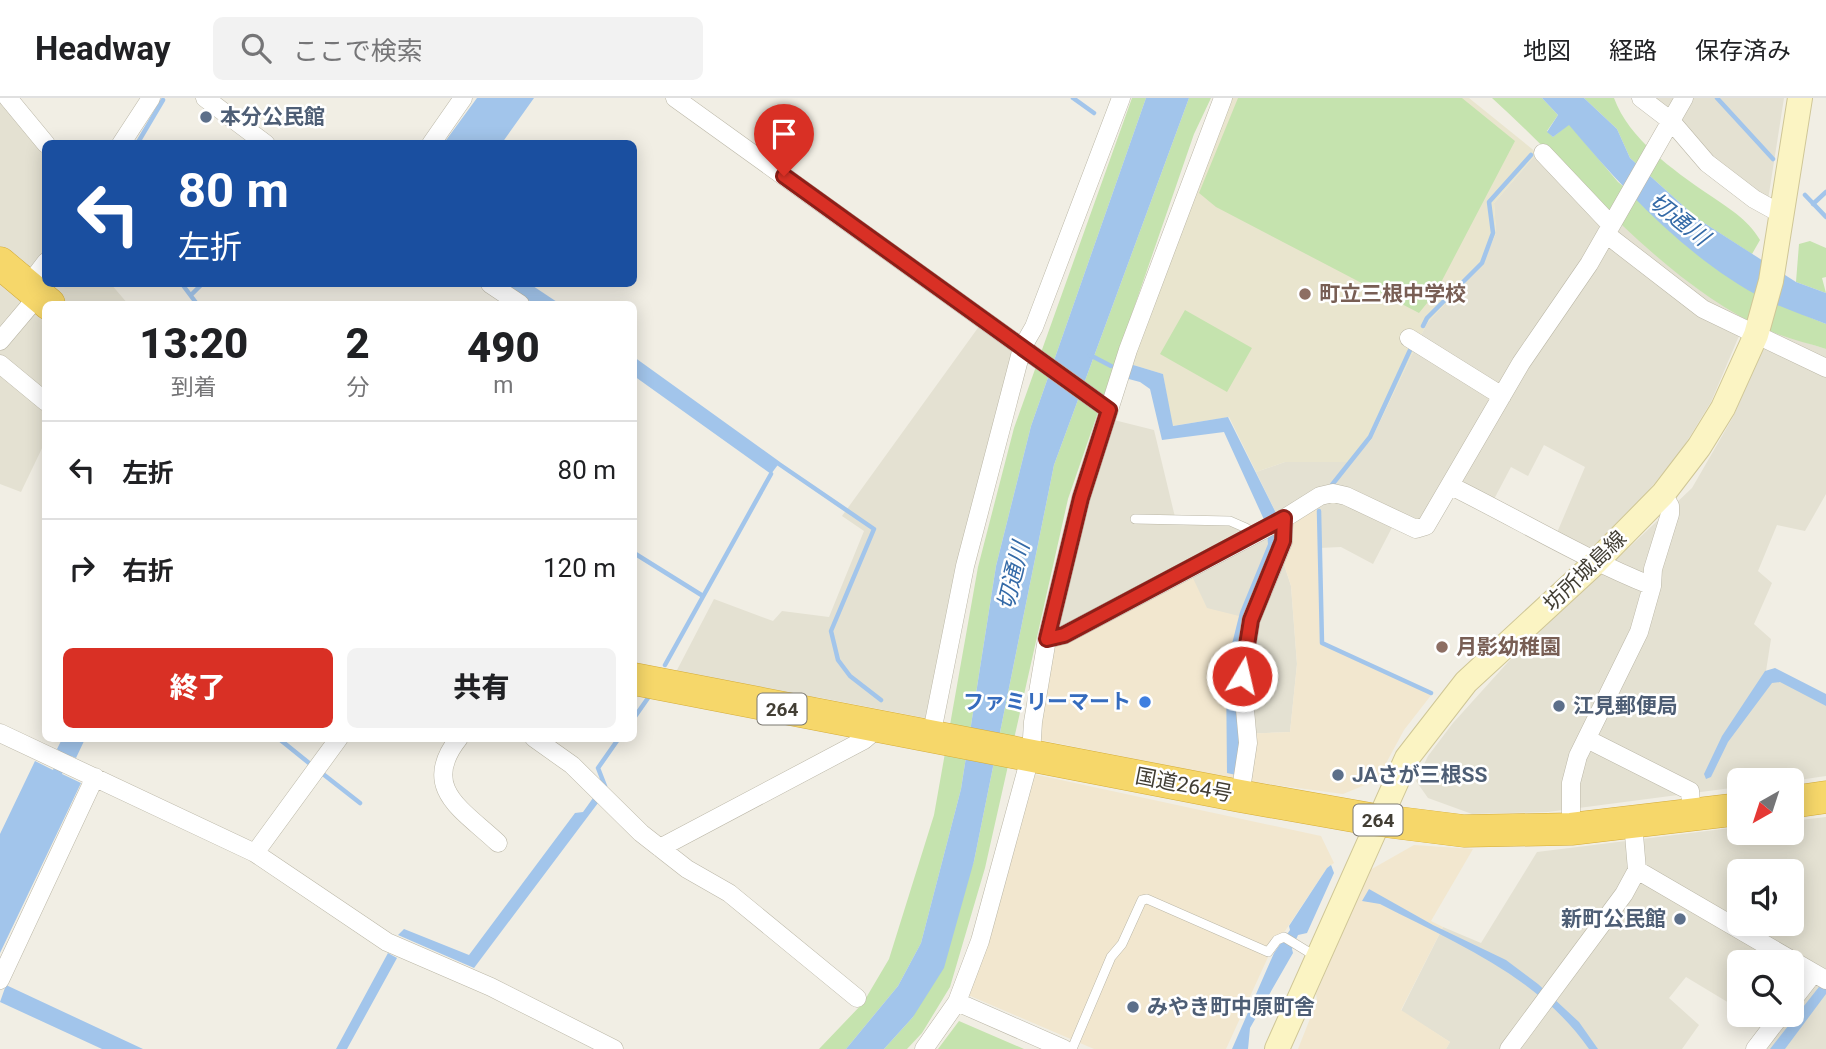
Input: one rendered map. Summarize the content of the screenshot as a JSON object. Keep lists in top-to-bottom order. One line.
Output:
{"streets":{"highway":["264","国道264号"],"main road":["坊所城島線"]},"crossings":[["坊所城島線","国道264号"]],"water":["切通川"],"places":["本分公民館","町立三根中学校","月影幼稚園","ファミリーマート","江見郵便局","JAさが三根SS","新町公民館","みやき町中原町舎"],"north":"bottom left","page":{"header":"Headway","search":"ここで検索","nav":["地図","経路","保存済み"],"turn":["80 m","左折"],"eta":["13:20","到着","2","分","490","m"],"list":[{"name":"左折","value":"80 m"},{"name":"右折","value":"120 m"}],"buttons":["終了","共有"]}}
